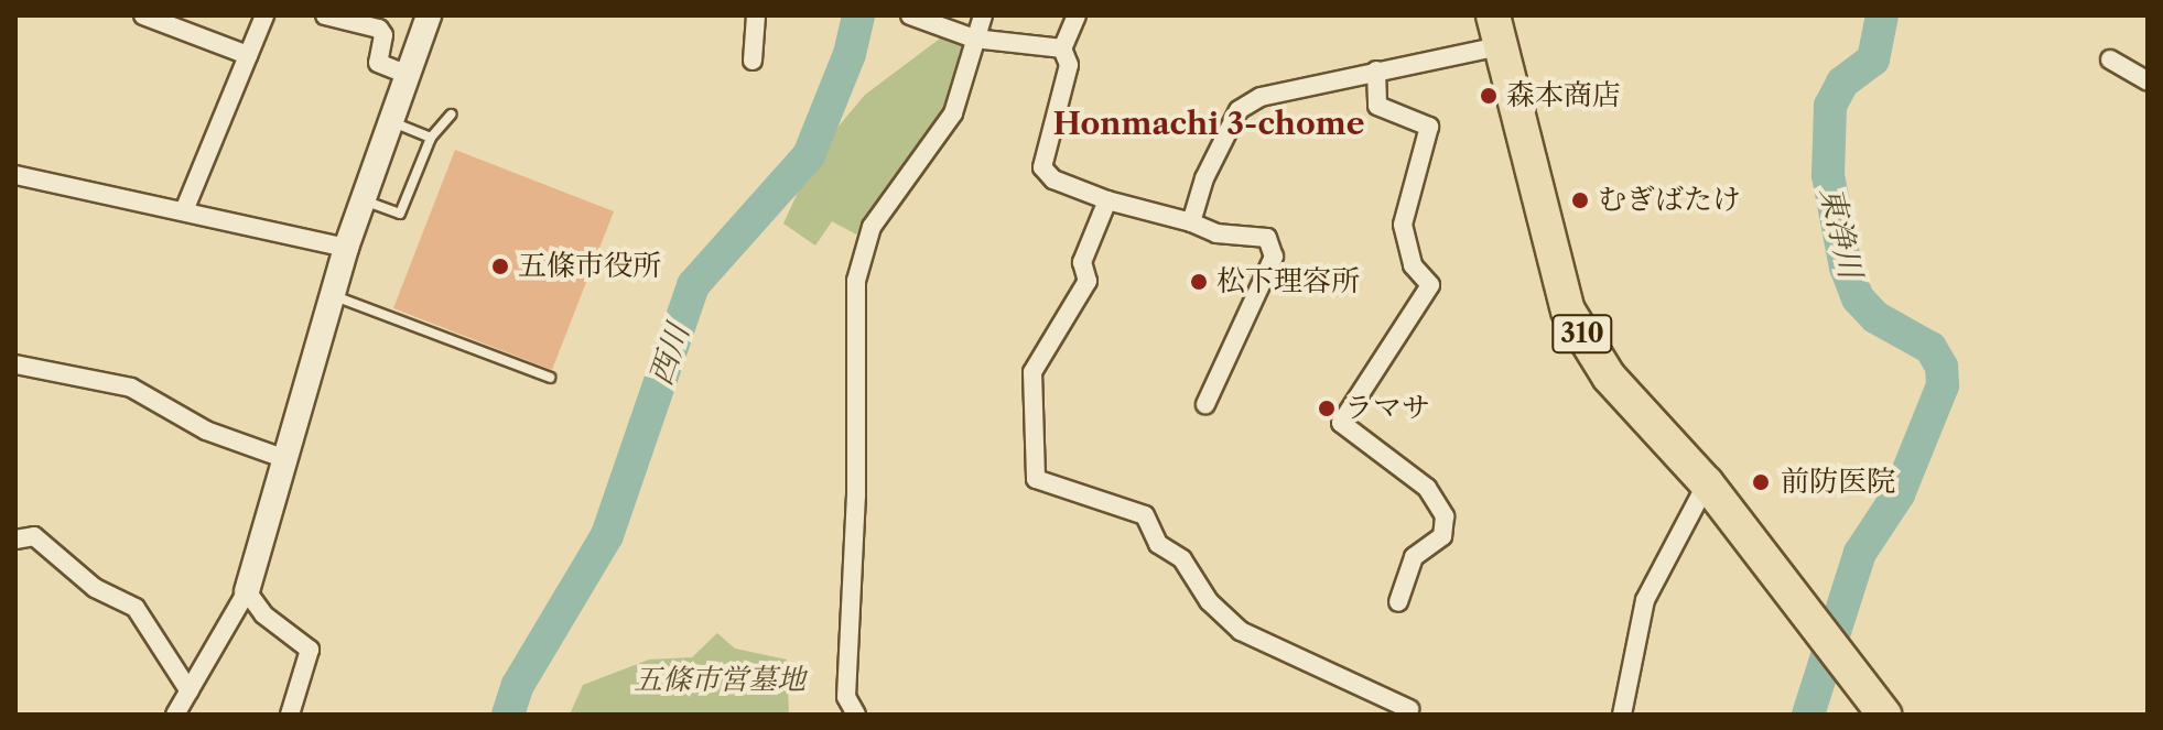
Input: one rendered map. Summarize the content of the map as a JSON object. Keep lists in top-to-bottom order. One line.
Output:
{"streets":{"highway":["310"]},"districts":["Honmachi 3-chome"],"water":["東浄川","西川"],"parks":["五條市営墓地"],"places":["森本商店","むぎばたけ","五條市役所","松下理容所","ラマサ","前防医院"]}
